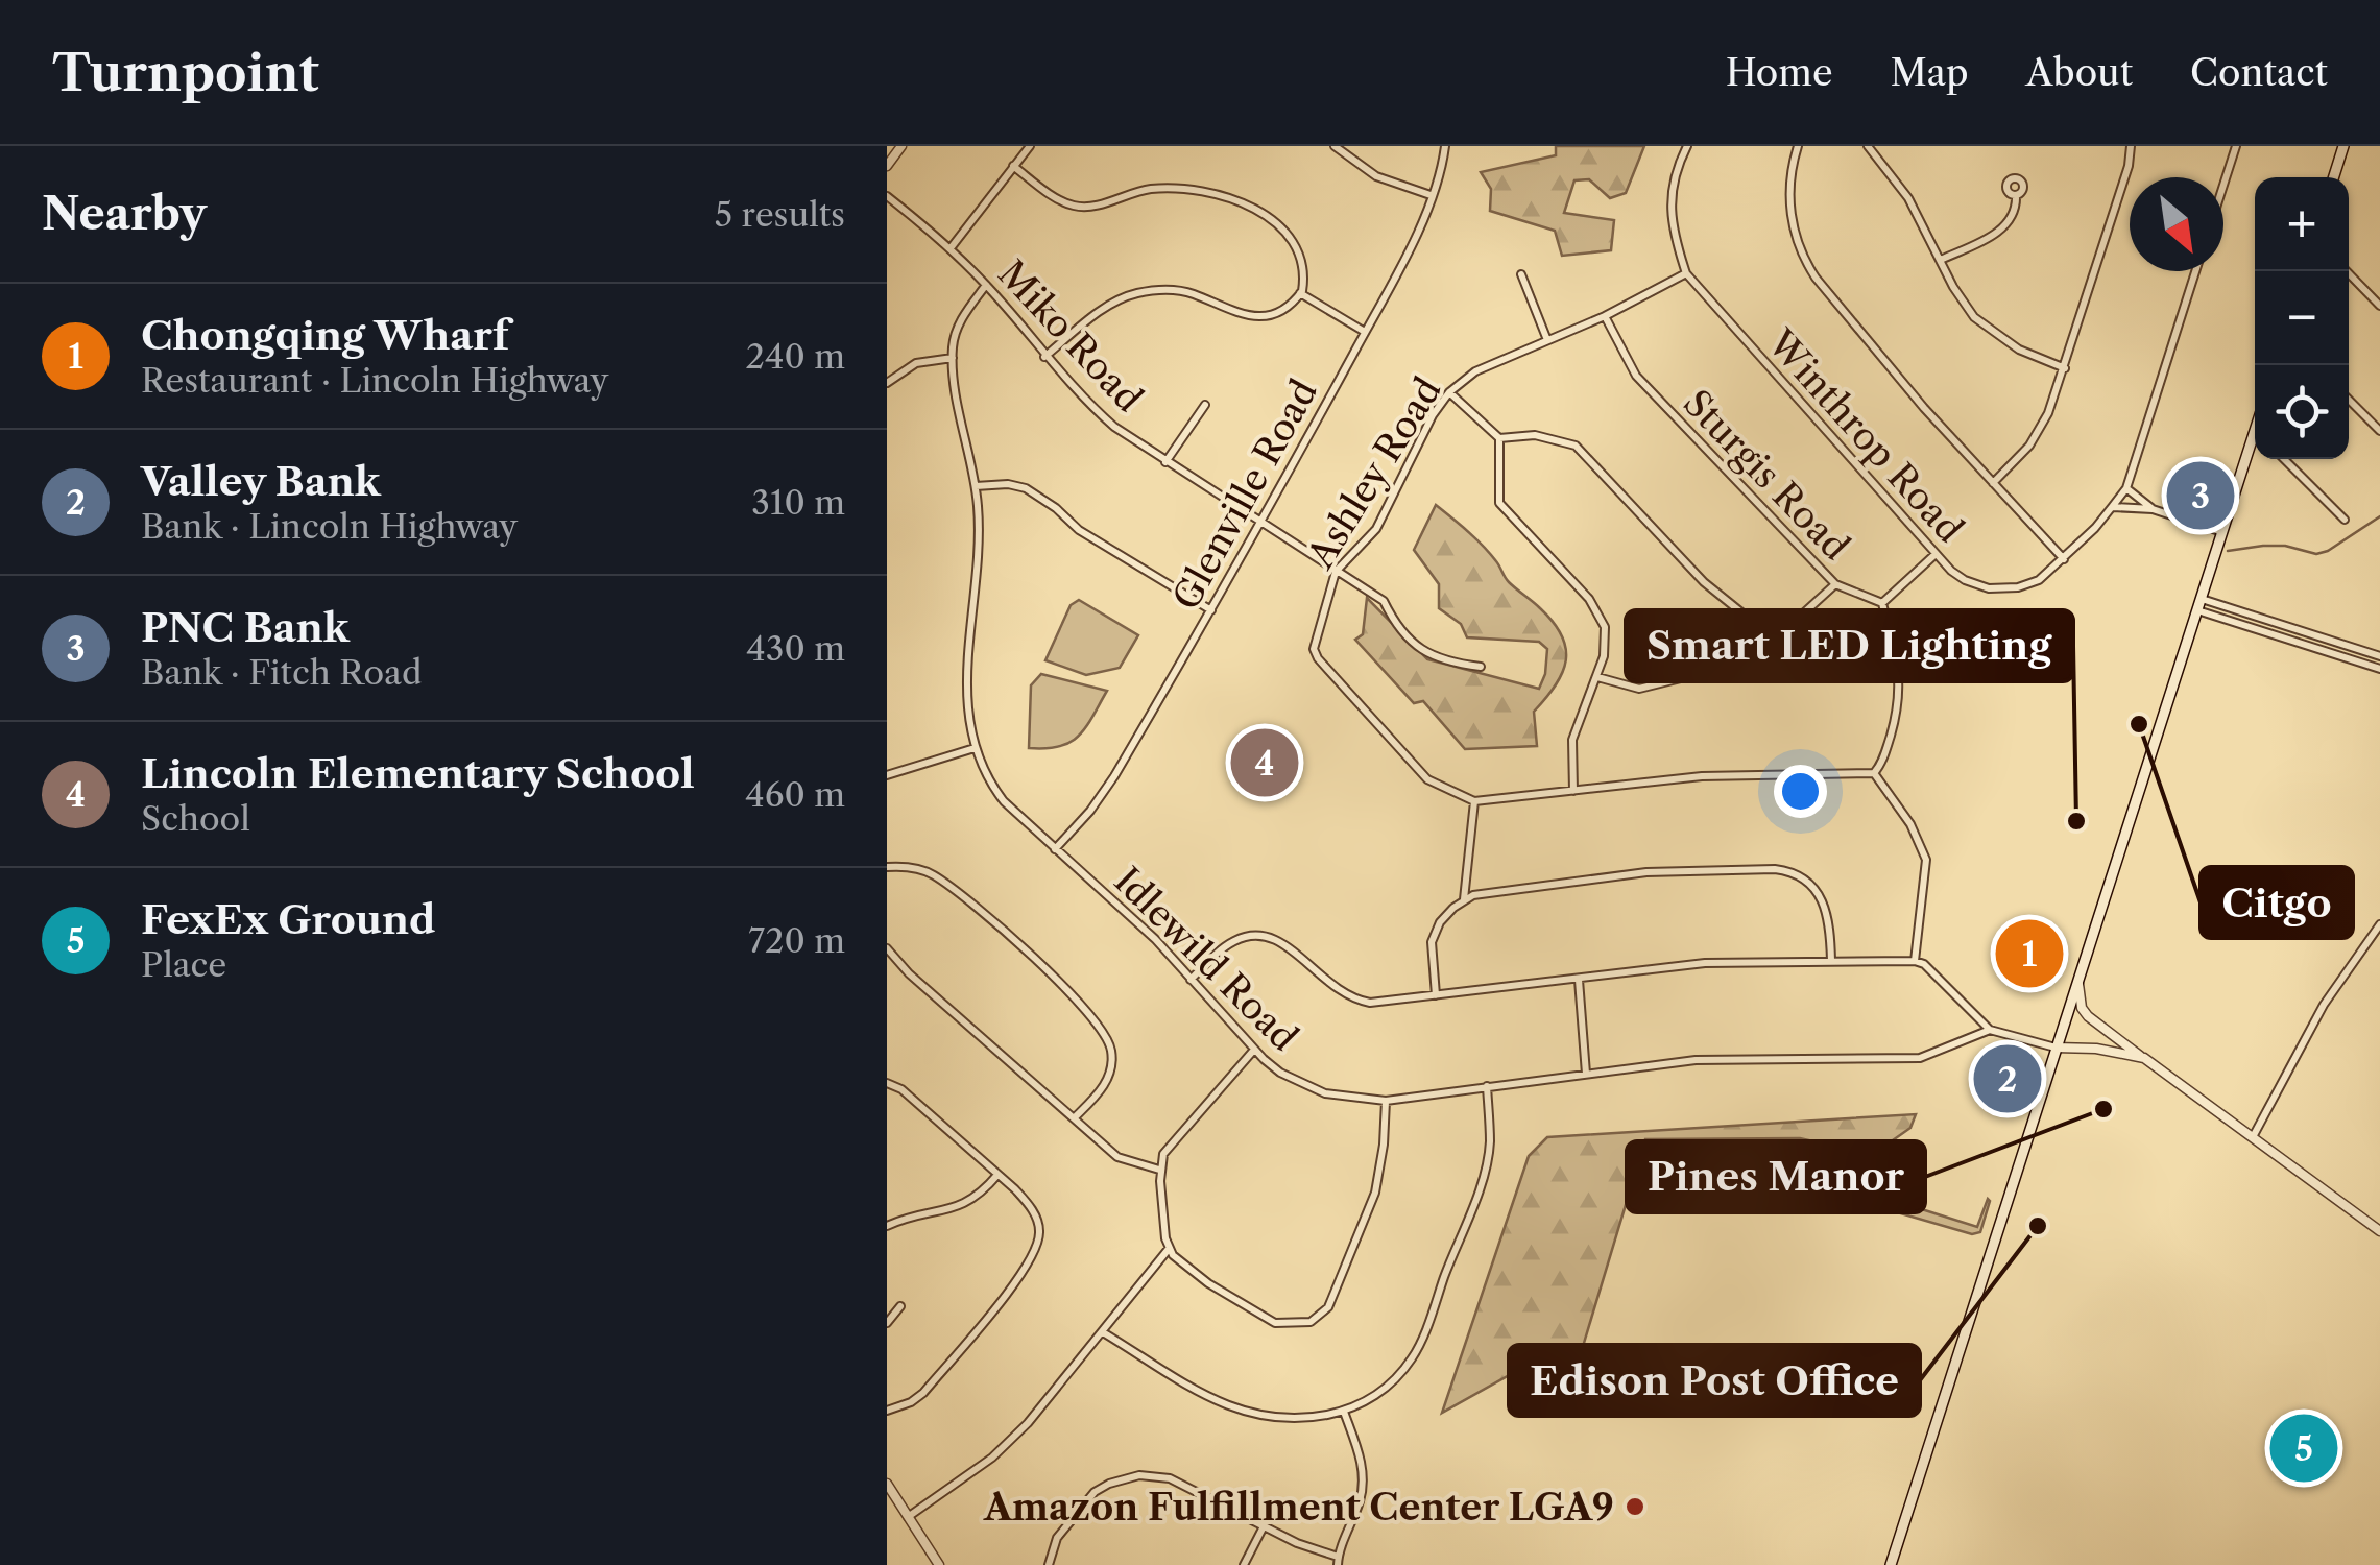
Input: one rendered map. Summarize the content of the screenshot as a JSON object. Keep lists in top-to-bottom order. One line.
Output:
{"streets":{"street":["Miko Road","Winthrop Road","Ashley Road","Sturgis Road","Glenville Road","Idlewild Road"]},"crossings":[["Miko Road","Ashley Road"],["Miko Road","Glenville Road"],["Miko Road","Idlewild Road"],["Winthrop Road","Ashley Road"],["Ashley Road","Sturgis Road"],["Glenville Road","Idlewild Road"]],"places":["Citgo","Smart LED Lighting","Pines Manor","Edison Post Office","Amazon Fulfillment Center LGA9"],"north":"bottom right","page":{"header":"Turnpoint","nav":["Home","Map","About","Contact"],"heading":["Nearby","5 results"],"map_buttons":["+","−"],"list":[{"mark":"1","name":"Chongqing Wharf","note":"Restaurant · Lincoln Highway","value":"240 m"},{"mark":"2","name":"Valley Bank","note":"Bank · Lincoln Highway","value":"310 m"},{"mark":"3","name":"PNC Bank","note":"Bank · Fitch Road","value":"430 m"},{"mark":"4","name":"Lincoln Elementary School","note":"School","value":"460 m"},{"mark":"5","name":"FexEx Ground","note":"Place","value":"720 m"}],"pins":["3","4","1","2","5"]}}
